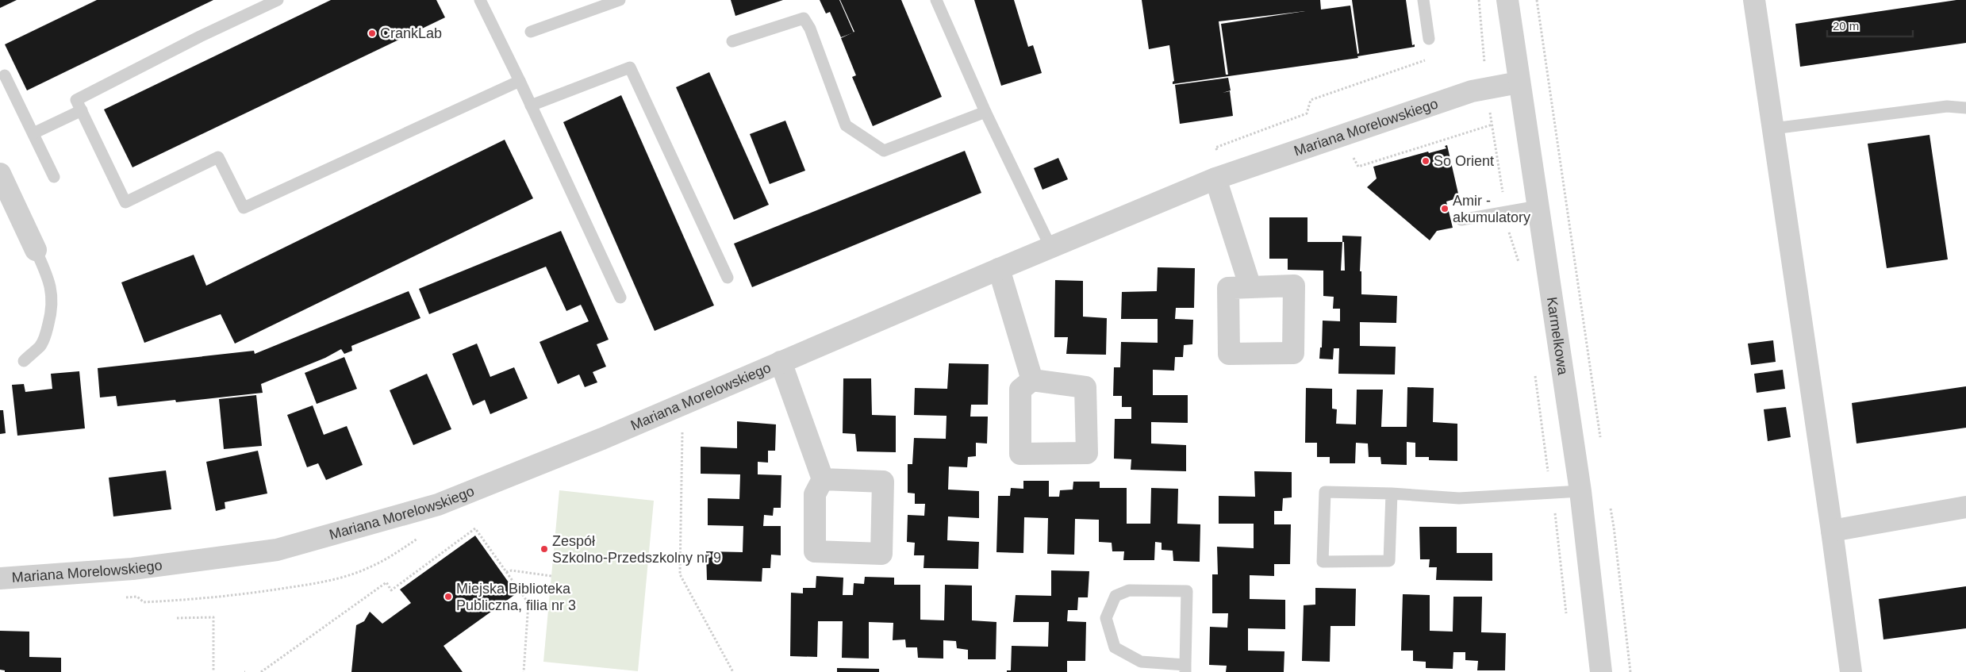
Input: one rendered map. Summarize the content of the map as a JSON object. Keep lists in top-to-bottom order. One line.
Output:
{"streets":{"street":["Mariana Morelowskiego","Karmelkowa"]},"crossings":[["Mariana Morelowskiego","Karmelkowa"]],"places":["CrankLab","So Orient","Amir - akumulatory","Zespół Szkolno-Przedszkolny nr 9","Miejska Biblioteka Publiczna, filia nr 3"],"scale_bar":"20 m"}
